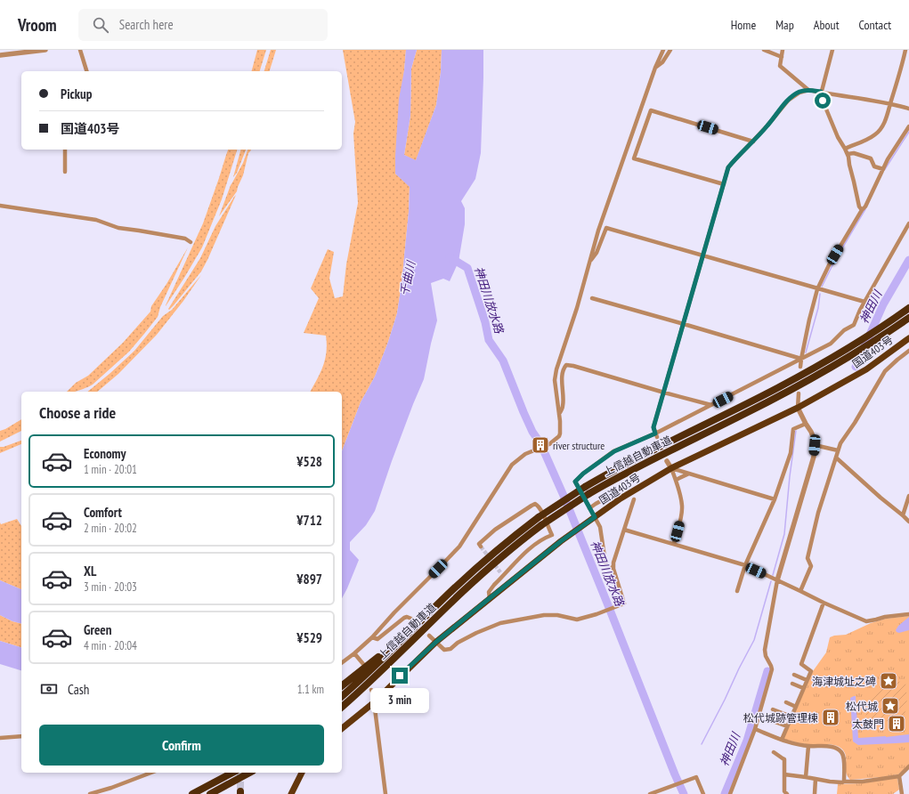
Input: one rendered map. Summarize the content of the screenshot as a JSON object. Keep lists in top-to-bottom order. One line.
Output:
{"streets":{"highway":["国道403号","上信越自動車道"]},"water":["千曲川","神田川放水路","神田川"],"places":{"building":["river structure","松代城跡管理棟","太鼓門"],"place":["海津城址之碑","松代城"]},"page":{"header":"Vroom","search":"Search here","nav":["Home","Map","About","Contact"],"banner":["Pickup","国道403号"],"heading":"Choose a ride","list":[{"name":"Economy","note":"1 min · 20:01","value":"¥528"},{"name":"Comfort","note":"2 min · 20:02","value":"¥712"},{"name":"XL","note":"3 min · 20:03","value":"¥897"},{"name":"Green","note":"4 min · 20:04","value":"¥529"}],"pay":["Cash","1.1 km"],"bubble":"3 min","buttons":"Confirm"}}
